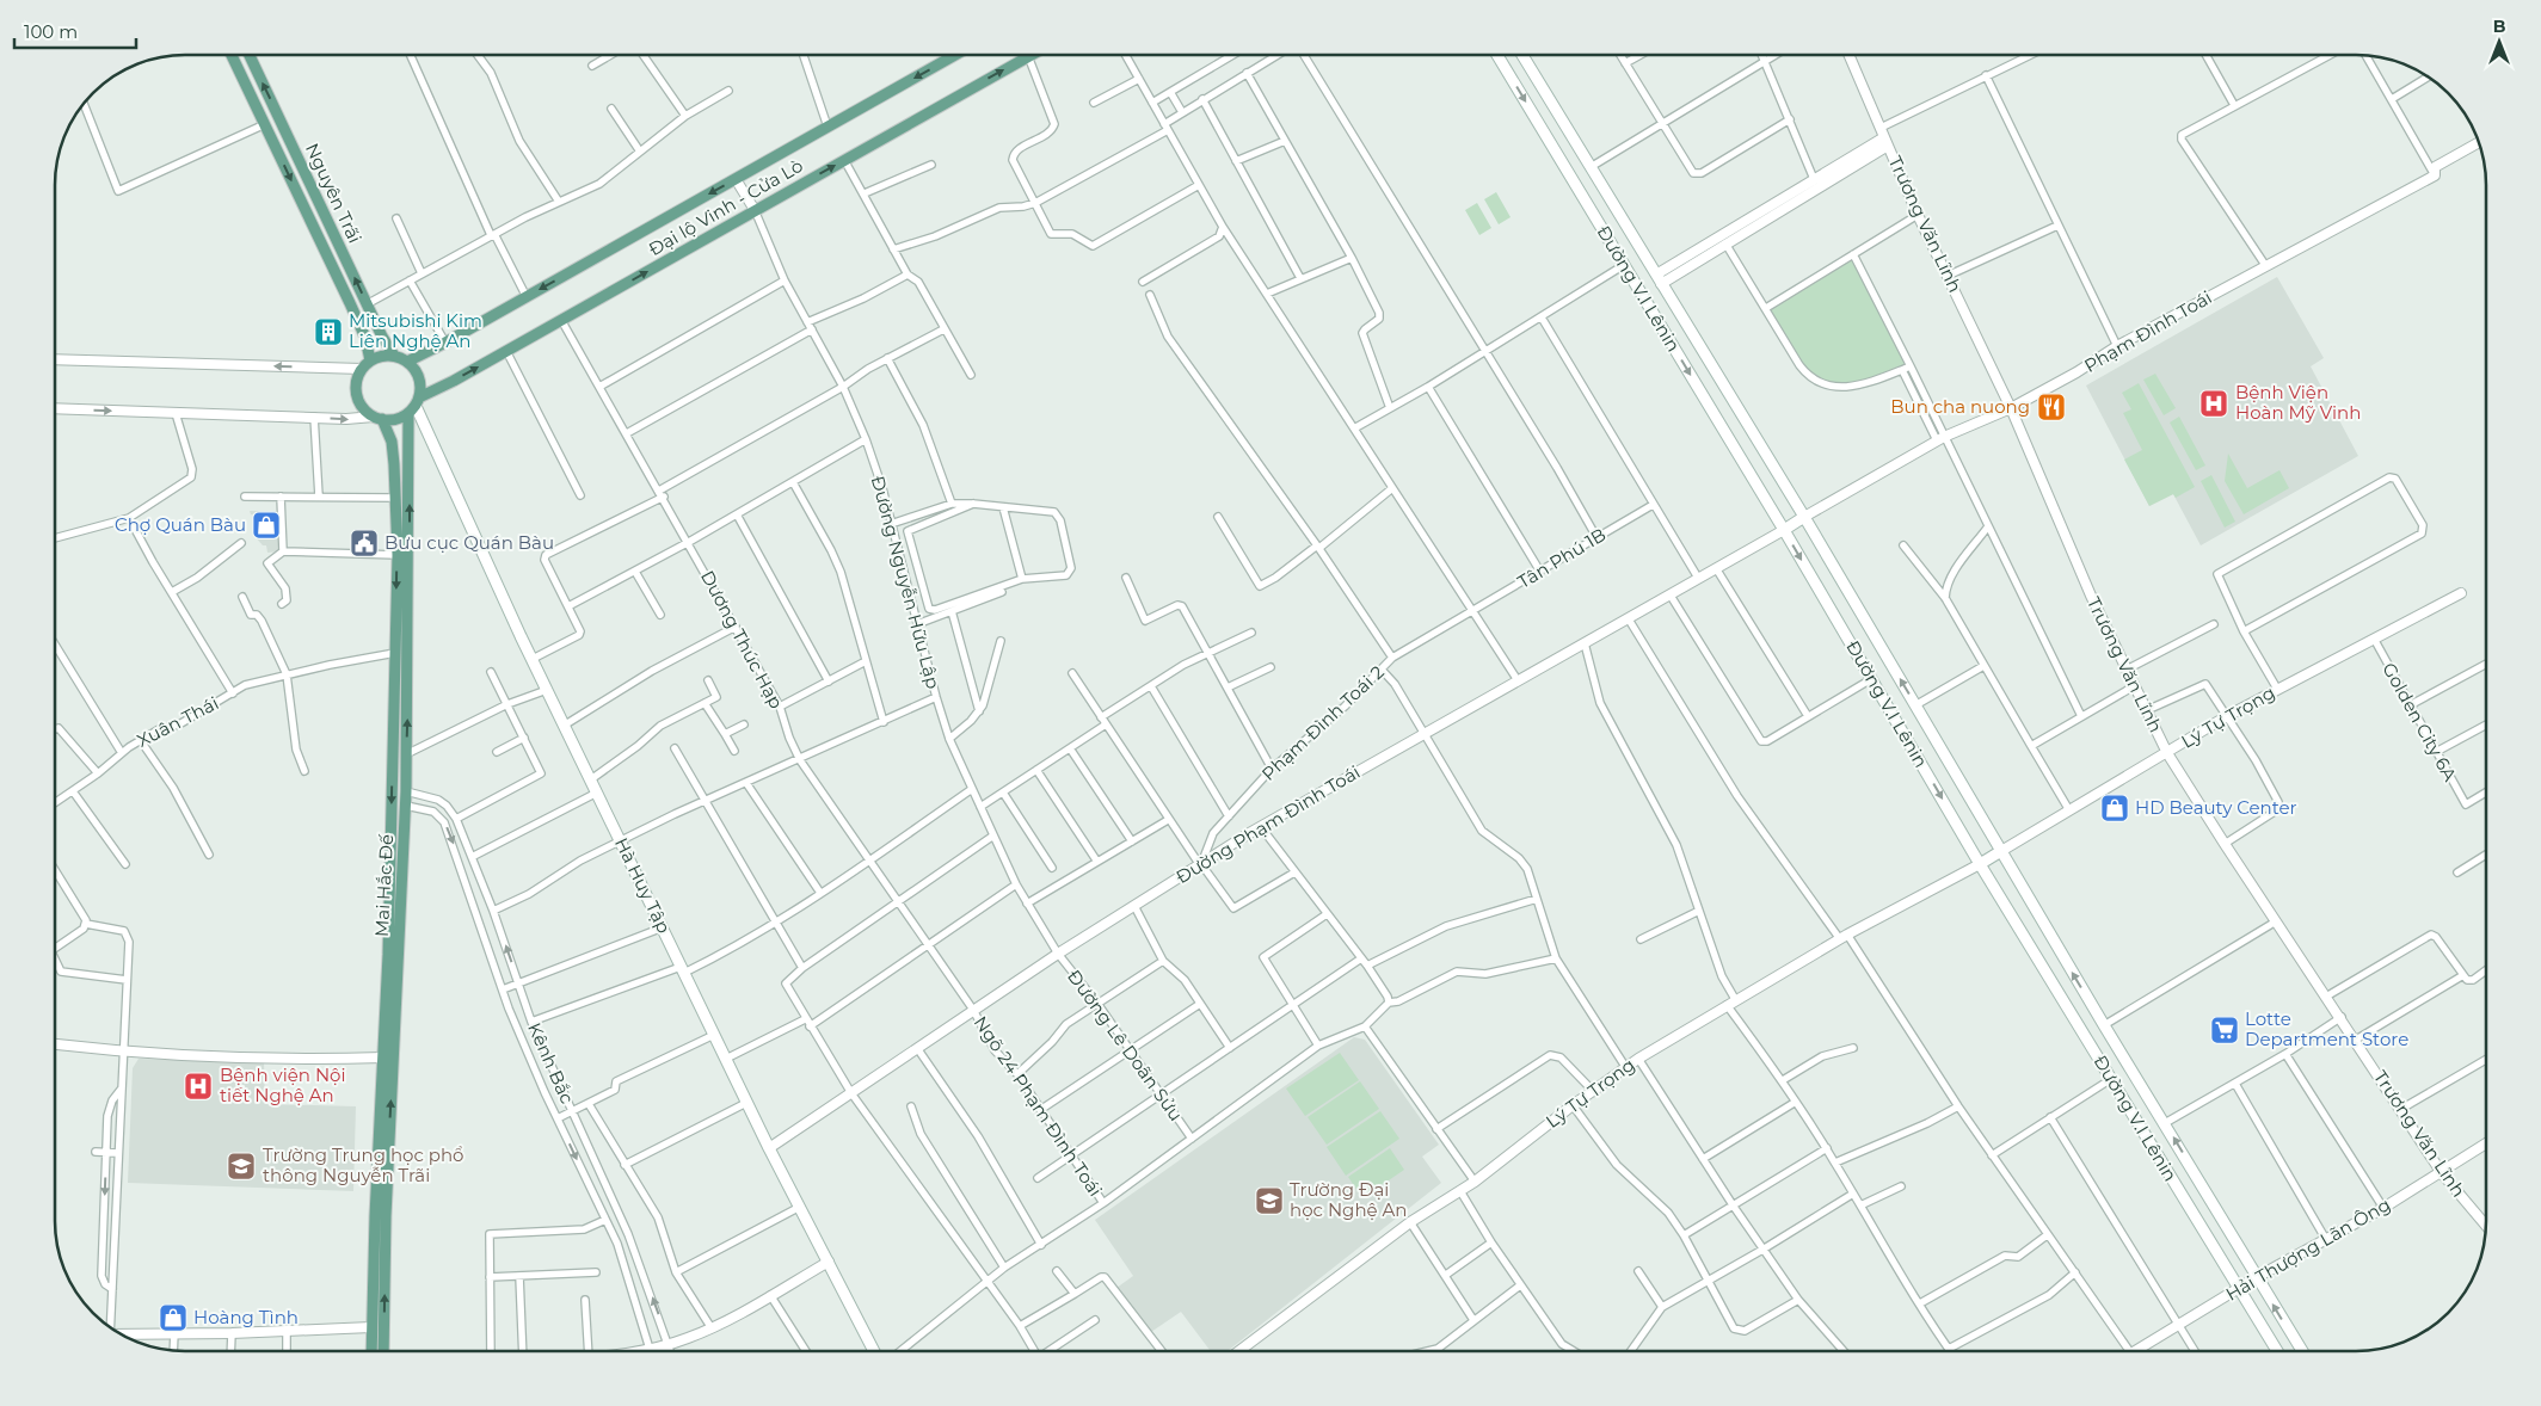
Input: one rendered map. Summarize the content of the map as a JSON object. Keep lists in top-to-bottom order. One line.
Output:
{"streets":{"main road":["Nguyên Trãi","Đại lộ Vinh - Cửa Lò","Đường V.I Lênin","Mai Hắc Đế","Hà Huy Tập"],"street":["Trương Văn Lĩnh","Phạm Đình Toái","Tân Phú 1B","Đường Nguyễn Hữu Lập","Dương Thúc Hạp","Lý Tự Trọng","Xuân Thái","Golden City 6A","Phạm Đình Toái 2","Đường Phạm Đình Toái","Đường Lê Doãn Sửu","Kênh Bắc","Ngõ 24 Phạm Đình Toái","Hải Thượng Lãn Ông"]},"crossings":[["Nguyên Trãi","Đại lộ Vinh - Cửa Lò"],["Nguyên Trãi","Mai Hắc Đế"],["Nguyên Trãi","Hà Huy Tập"],["Đại lộ Vinh - Cửa Lò","Đường Nguyễn Hữu Lập"],["Đại lộ Vinh - Cửa Lò","Dương Thúc Hạp"],["Đại lộ Vinh - Cửa Lò","Mai Hắc Đế"],["Đại lộ Vinh - Cửa Lò","Hà Huy Tập"],["Trương Văn Lĩnh","Phạm Đình Toái"],["Trương Văn Lĩnh","Lý Tự Trọng"],["Trương Văn Lĩnh","Hải Thượng Lãn Ông"],["Đường V.I Lênin","Phạm Đình Toái"],["Đường V.I Lênin","Lý Tự Trọng"],["Đường V.I Lênin","Đường Phạm Đình Toái"],["Đường V.I Lênin","Hải Thượng Lãn Ông"],["Tân Phú 1B","Phạm Đình Toái 2"],["Đường Nguyễn Hữu Lập","Đường Phạm Đình Toái"],["Đường Nguyễn Hữu Lập","Đường Lê Doãn Sửu"],["Dương Thúc Hạp","Đường Phạm Đình Toái"],["Dương Thúc Hạp","Ngõ 24 Phạm Đình Toái"],["Lý Tự Trọng","Golden City 6A"],["Xuân Thái","Mai Hắc Đế"],["Phạm Đình Toái 2","Đường Phạm Đình Toái"],["Đường Phạm Đình Toái","Hà Huy Tập"],["Đường Phạm Đình Toái","Đường Lê Doãn Sửu"],["Đường Phạm Đình Toái","Ngõ 24 Phạm Đình Toái"],["Mai Hắc Đế","Hà Huy Tập"]],"places":{"building":["Mitsubishi Kim Liên Nghệ An"],"hospital":["Bệnh Viện Hoàn Mỹ Vinh","Bệnh viện Nội tiết Nghệ An"],"restaurant":["Bun cha nuong"],"shop":["Chợ Quán Bàu","HD Beauty Center","Hoàng Tình"],"public building":["Bưu cục Quán Bàu"],"supermarket":["Lotte Department Store"],"school or university":["Trường Trung học phổ thông Nguyễn Trãi","Trường Đại học Nghệ An"]},"scale_bar":"100 m","north":"top"}
